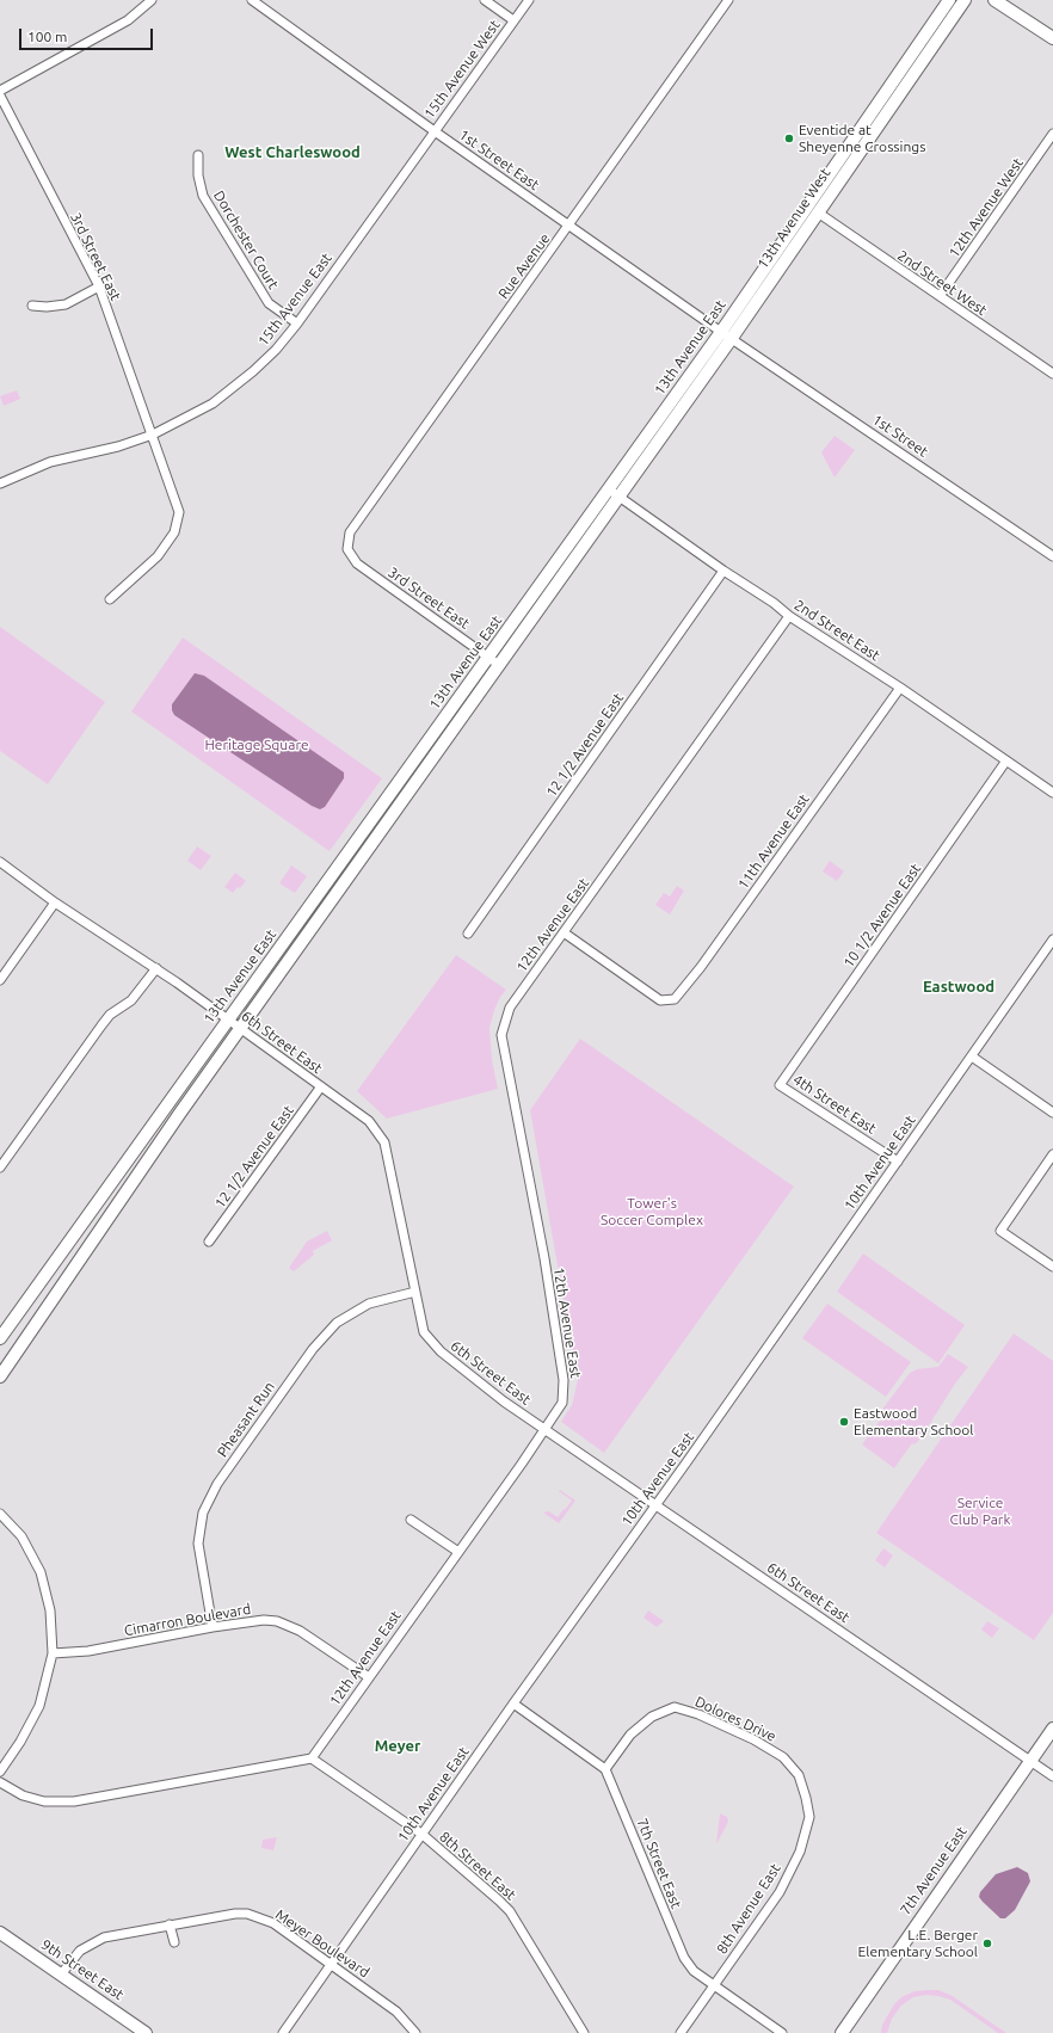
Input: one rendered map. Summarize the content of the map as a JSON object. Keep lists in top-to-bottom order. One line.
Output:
{"streets":{"main road":["13th Avenue West","13th Avenue East","7th Avenue East","9th Street East"],"street":["15th Avenue West","1st Street East","12th Avenue West","Dorchester Court","3rd Street East","Rue Avenue","2nd Street West","15th Avenue East","1st Street","2nd Street East","12 1/2 Avenue East","11th Avenue East","10 1/2 Avenue East","12th Avenue East","6th Street East","4th Street East","10th Avenue East","Pheasant Run","Cimarron Boulevard","Dolores Drive","7th Street East","8th Street East","8th Avenue East","Meyer Boulevard"]},"crossings":[["15th Avenue West","1st Street East"],["15th Avenue West","15th Avenue East"],["1st Street East","13th Avenue West"],["1st Street East","Rue Avenue"],["1st Street East","15th Avenue East"],["1st Street East","13th Avenue East"],["1st Street East","1st Street"],["12th Avenue West","2nd Street West"],["13th Avenue West","2nd Street West"],["13th Avenue West","13th Avenue East"],["13th Avenue West","1st Street"],["Dorchester Court","15th Avenue East"],["3rd Street East","Rue Avenue"],["3rd Street East","15th Avenue East"],["3rd Street East","13th Avenue East"],["13th Avenue East","1st Street"],["13th Avenue East","2nd Street East"],["13th Avenue East","6th Street East"],["2nd Street East","12 1/2 Avenue East"],["2nd Street East","11th Avenue East"],["2nd Street East","10 1/2 Avenue East"],["2nd Street East","12th Avenue East"],["12 1/2 Avenue East","6th Street East"],["11th Avenue East","12th Avenue East"],["10 1/2 Avenue East","4th Street East"],["12th Avenue East","6th Street East"],["12th Avenue East","Cimarron Boulevard"],["12th Avenue East","8th Street East"],["6th Street East","10th Avenue East"],["6th Street East","Pheasant Run"],["6th Street East","7th Avenue East"],["4th Street East","10th Avenue East"],["10th Avenue East","8th Street East"],["10th Avenue East","Meyer Boulevard"],["Pheasant Run","Cimarron Boulevard"],["Dolores Drive","7th Street East"],["Dolores Drive","8th Avenue East"],["7th Street East","8th Avenue East"],["Meyer Boulevard","9th Street East"]],"districts":["West Charleswood","Eastwood","Meyer"],"parks":["Heritage Square","Tower's Soccer Complex","Service Club Park"],"places":["Eventide at Sheyenne Crossings","Eastwood Elementary School","L.E. Berger Elementary School"],"scale_bar":"100 m"}
